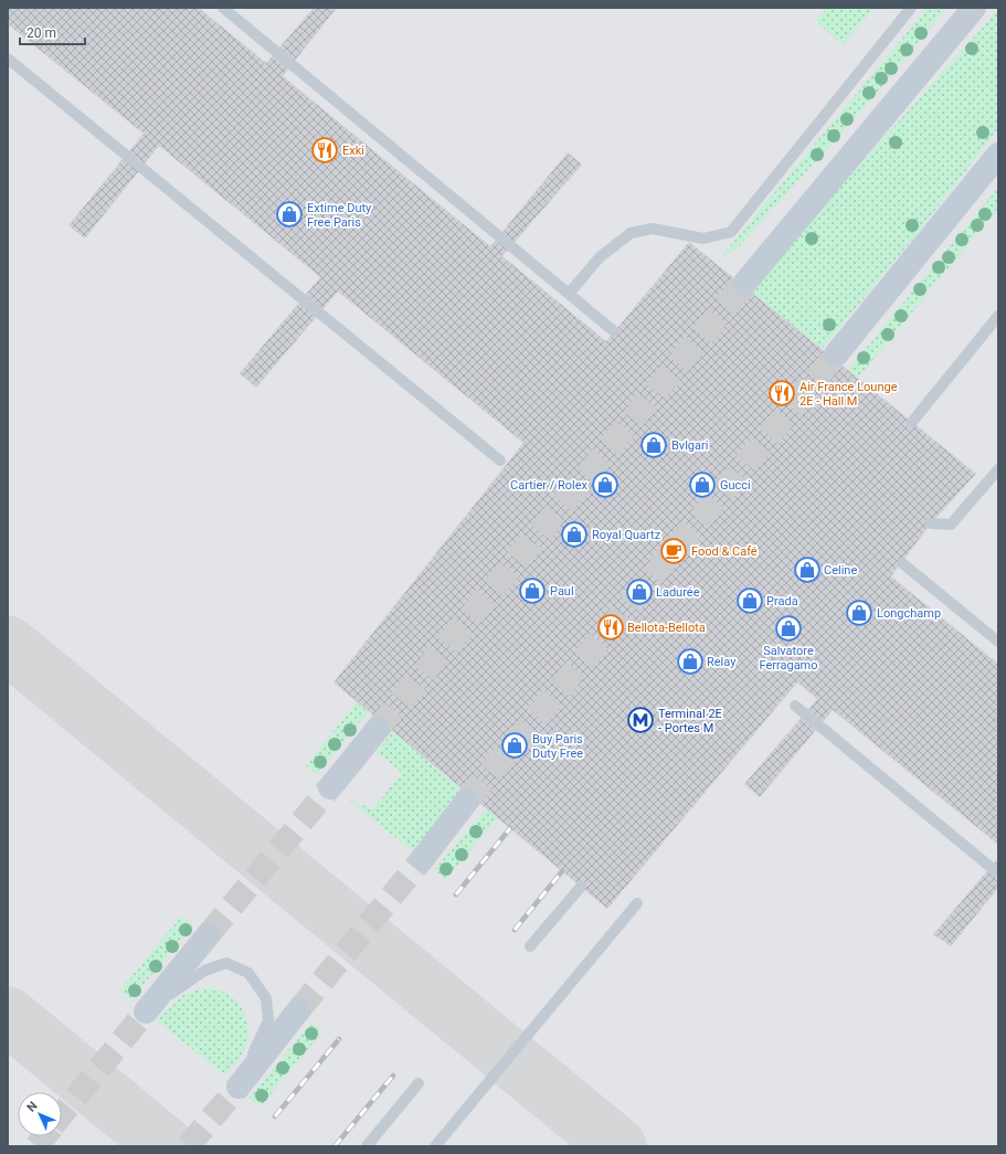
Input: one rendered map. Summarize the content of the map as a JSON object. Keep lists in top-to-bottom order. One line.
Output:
{"places":{"restaurant":["Exki","Air France Lounge 2E - Hall M","Bellota-Bellota"],"shop":["Extime Duty Free Paris","Bvlgari","Cartier / Rolex","Gucci","Royal Quartz","Celine","Paul","Ladurée","Prada","Longchamp","Salvatore Ferragamo","Relay","Buy Paris Duty Free"],"cafe":["Food & Café"],"metro station":["Terminal 2E - Portes M"]},"scale_bar":"20 m","north":"top left"}
